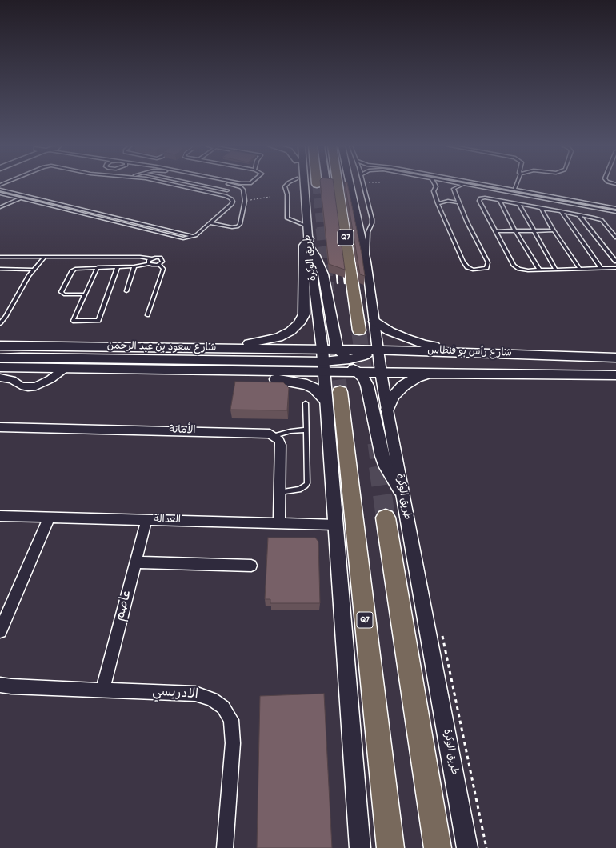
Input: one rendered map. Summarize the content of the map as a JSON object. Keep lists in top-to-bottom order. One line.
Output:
{"streets":{"highway":["Q7","طريق الوكرة"],"main road":["شارع سعود بن عبد الرحمن","شارع رأس بو فنطاس"],"street":["الأمانة","العدالة","عاصم","الادريسي"]},"crossings":[["طريق الوكرة","شارع سعود بن عبد الرحمن"],["طريق الوكرة","شارع رأس بو فنطاس"],["طريق الوكرة","العدالة"],["شارع سعود بن عبد الرحمن","شارع رأس بو فنطاس"],["العدالة","عاصم"],["عاصم","الادريسي"]]}
